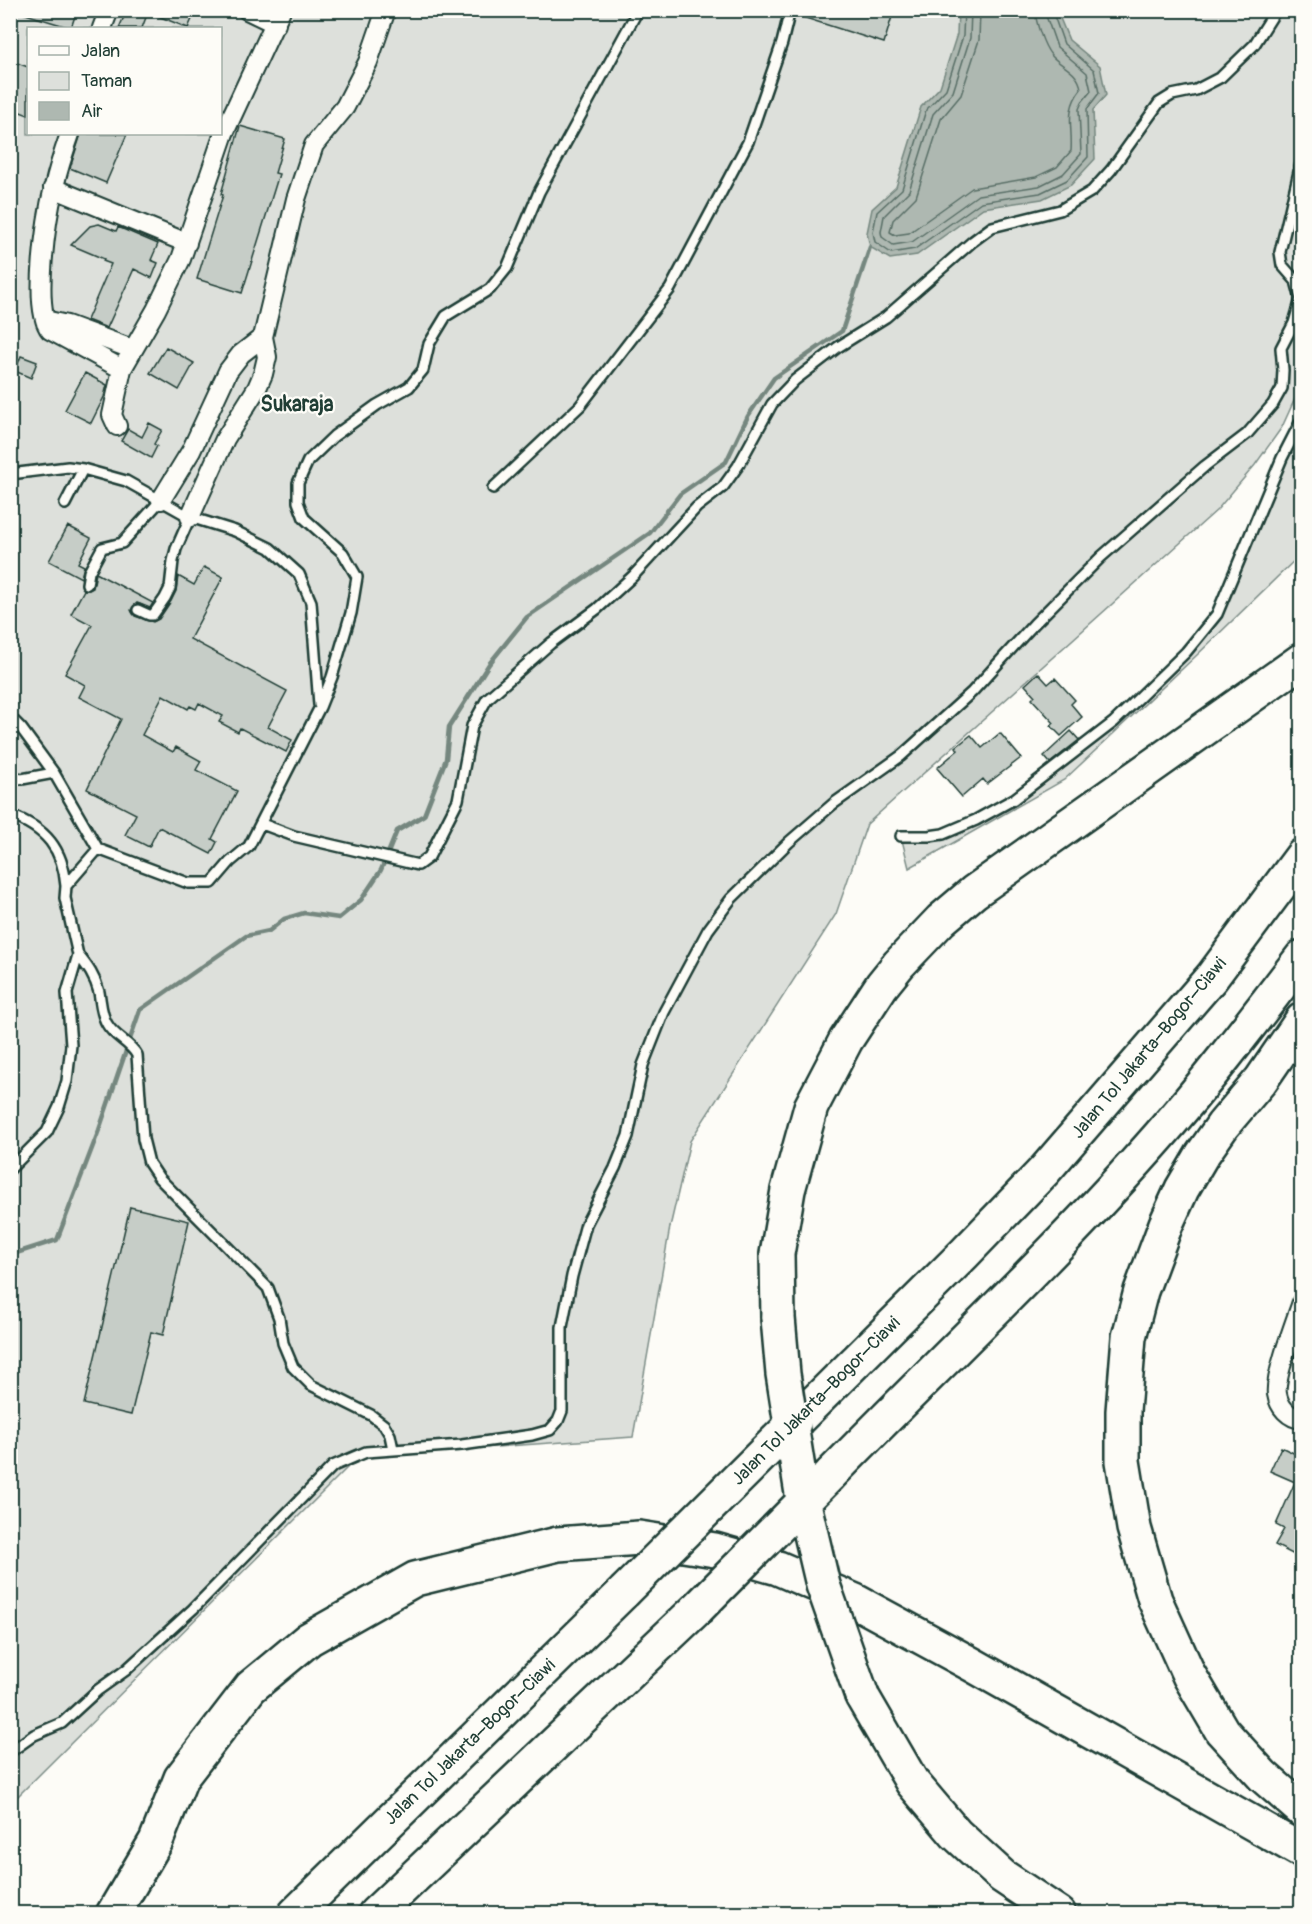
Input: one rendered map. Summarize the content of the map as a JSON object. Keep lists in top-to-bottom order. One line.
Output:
{"streets":{"highway":["Jalan Tol Jakarta–Bogor–Ciawi"]},"districts":["Sukaraja"],"legend":["Jalan","Taman","Air"]}
